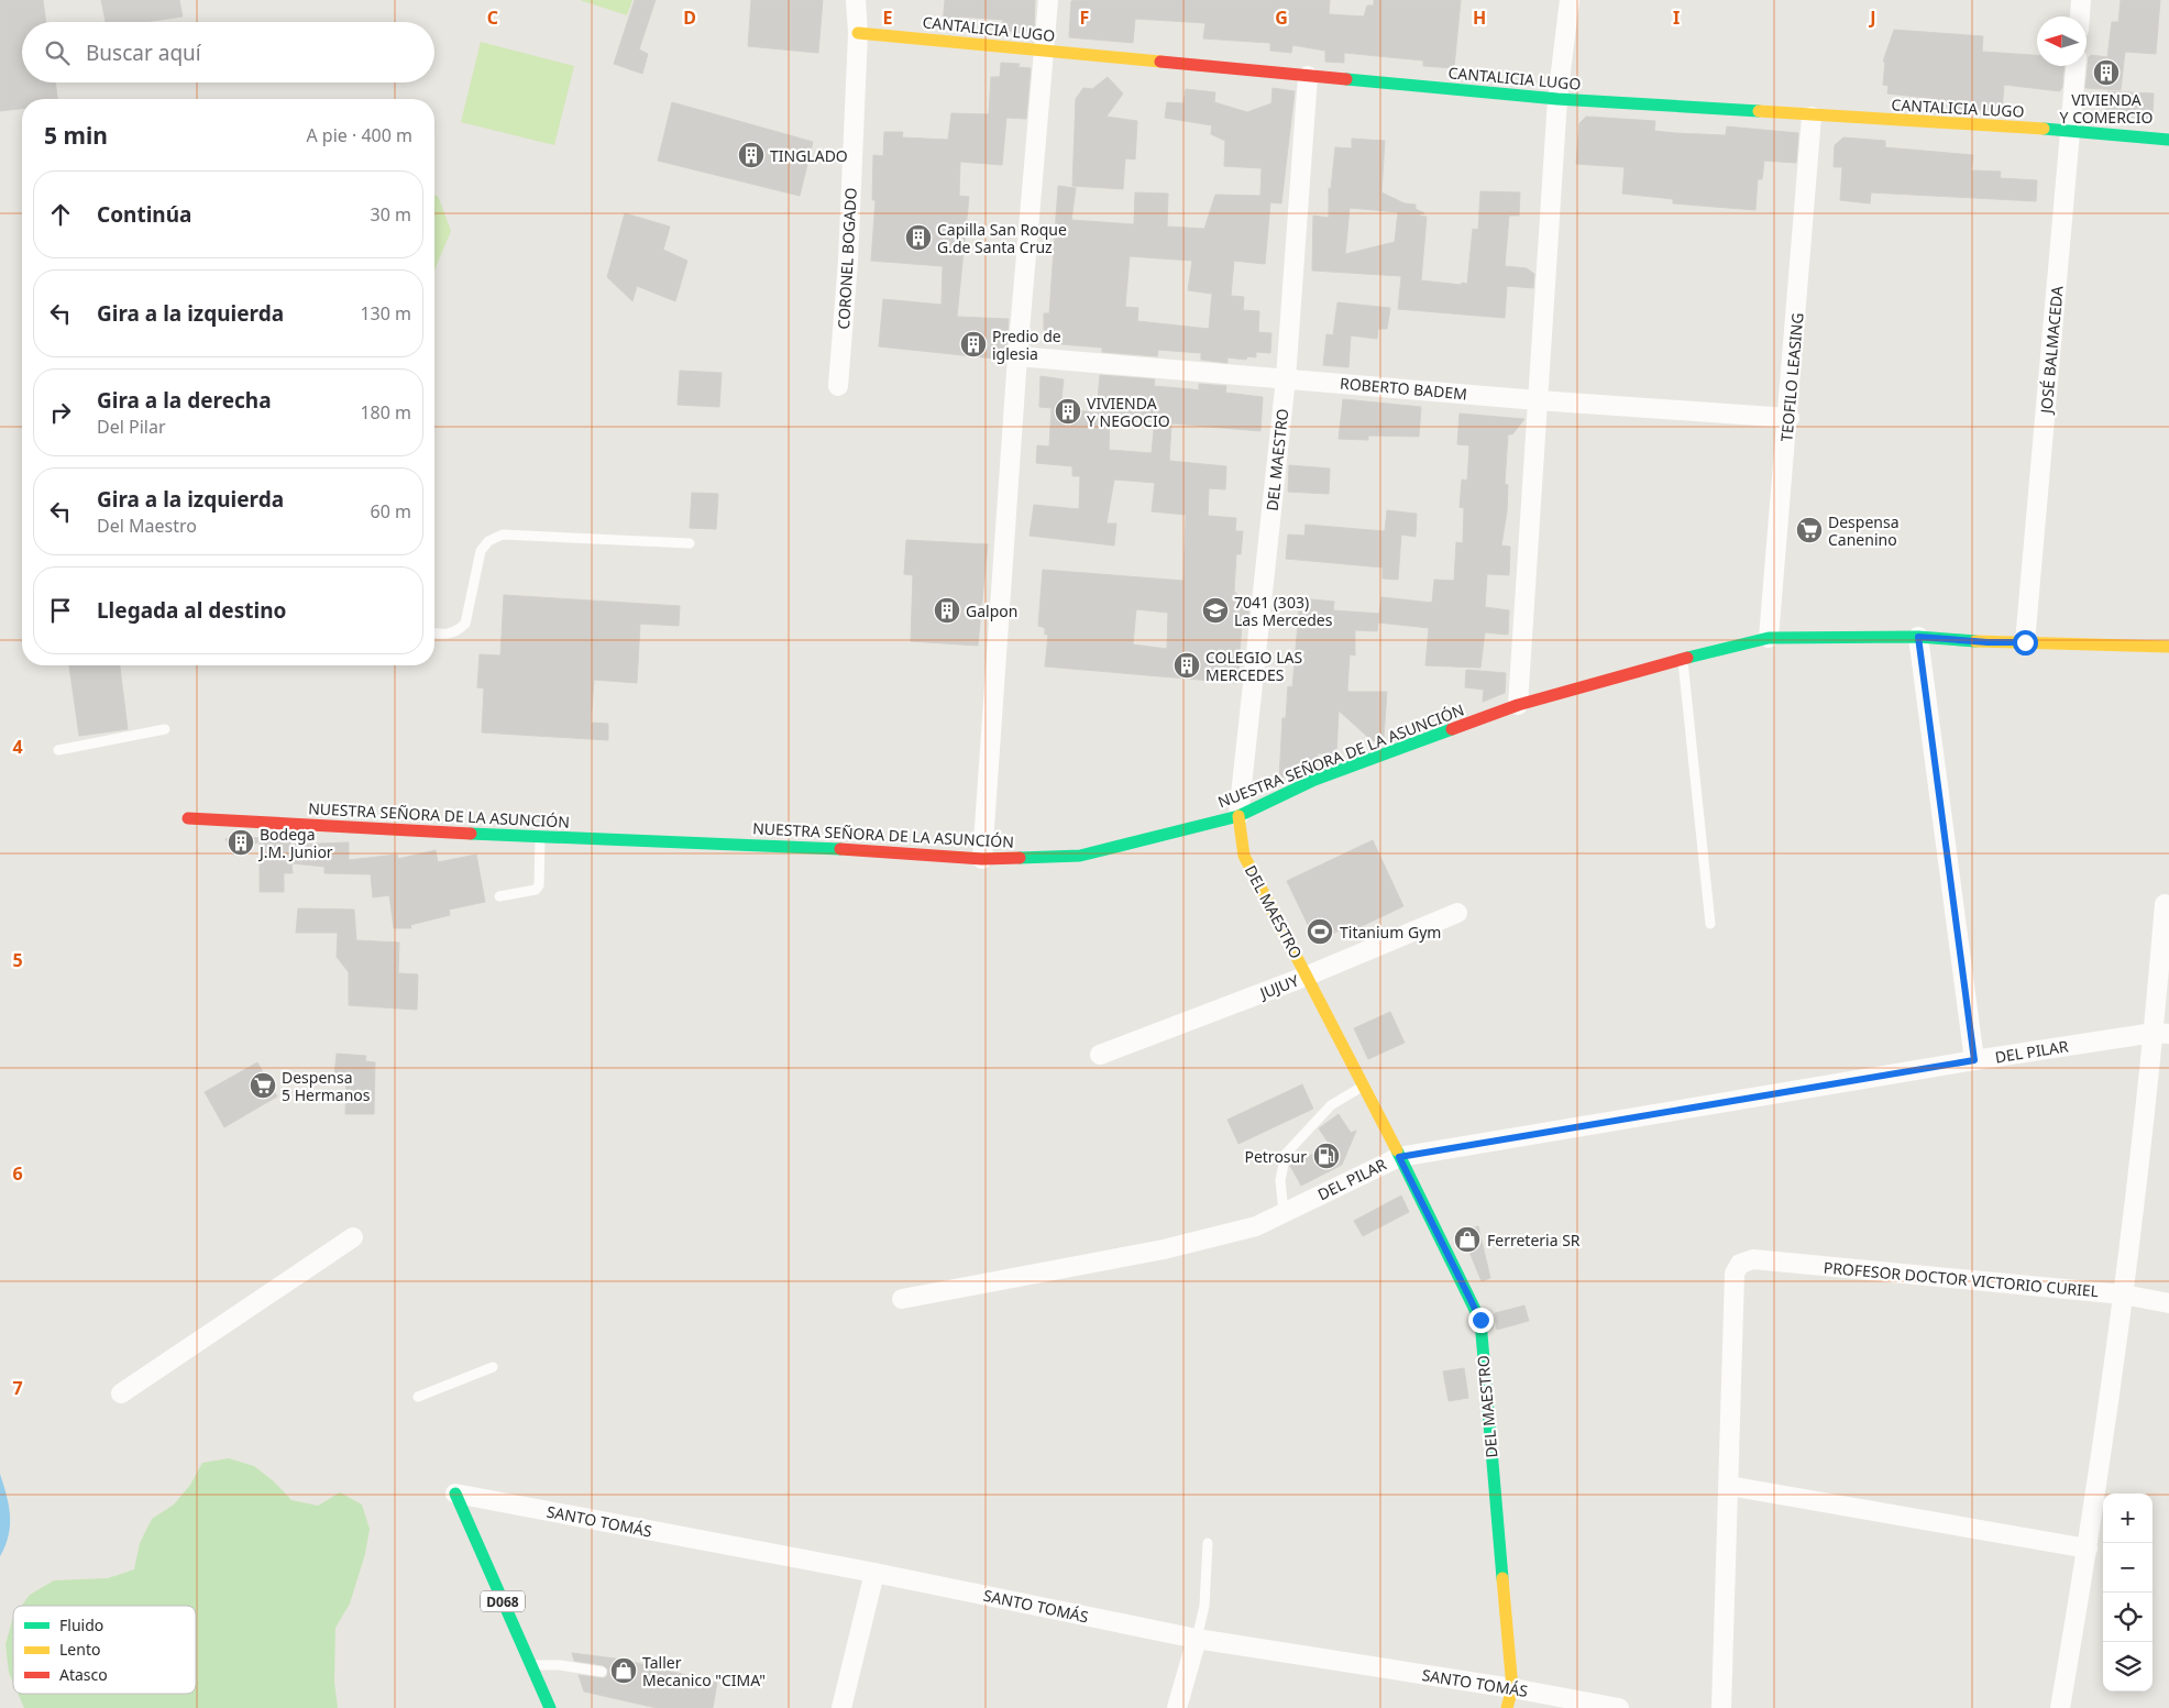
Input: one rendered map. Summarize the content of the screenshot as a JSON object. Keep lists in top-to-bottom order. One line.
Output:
{"streets":{"street":["CANTALICIA LUGO","CORONEL BOGADO","JOSÉ BALMACEDA","TEOFILO LEASING","ROBERTO BADEM","DEL MAESTRO","NUESTRA SEÑORA DE LA ASUNCIÓN","JUJUY","DEL PILAR","PROFESOR DOCTOR VICTORIO CURIEL","SANTO TOMÁS","D068"]},"crossings":[["CANTALICIA LUGO","CORONEL BOGADO"],["CANTALICIA LUGO","JOSÉ BALMACEDA"],["CANTALICIA LUGO","TEOFILO LEASING"],["CANTALICIA LUGO","DEL MAESTRO"],["JOSÉ BALMACEDA","NUESTRA SEÑORA DE LA ASUNCIÓN"],["TEOFILO LEASING","ROBERTO BADEM"],["TEOFILO LEASING","NUESTRA SEÑORA DE LA ASUNCIÓN"],["ROBERTO BADEM","DEL MAESTRO"],["DEL MAESTRO","NUESTRA SEÑORA DE LA ASUNCIÓN"],["DEL MAESTRO","JUJUY"],["DEL MAESTRO","DEL PILAR"],["DEL MAESTRO","SANTO TOMÁS"],["SANTO TOMÁS","D068"]],"places":{"building":["VIVIENDA Y COMERCIO","TINGLADO","Capilla San Roque G.de Santa Cruz","Predio de iglesia","VIVIENDA Y NEGOCIO","Galpon","COLEGIO LAS MERCEDES","Bodega J.M. Junior"],"supermarket":["Despensa Canenino","Despensa 5 Hermanos"],"school or university":["7041 (303) Las Mercedes"],"sports":["Titanium Gym"],"fuel station":["Petrosur"],"shop":["Ferreteria SR","Taller Mecanico \"CIMA\""]},"legend":["Fluido","Lento","Atasco"],"north":"left","page":{"search":"Buscar aquí","heading":["5 min","A pie · 400 m"],"list":[["Continúa","30 m"],["Gira a la izquierda","130 m"],["Gira a la derecha","Del Pilar","180 m"],["Gira a la izquierda","Del Maestro","60 m"],"Llegada al destino"],"map_buttons":["+","−"]},"grid":{"columns":["C","D","E","F","G","H","I","J"],"rows":["4","5","6","7"]}}
